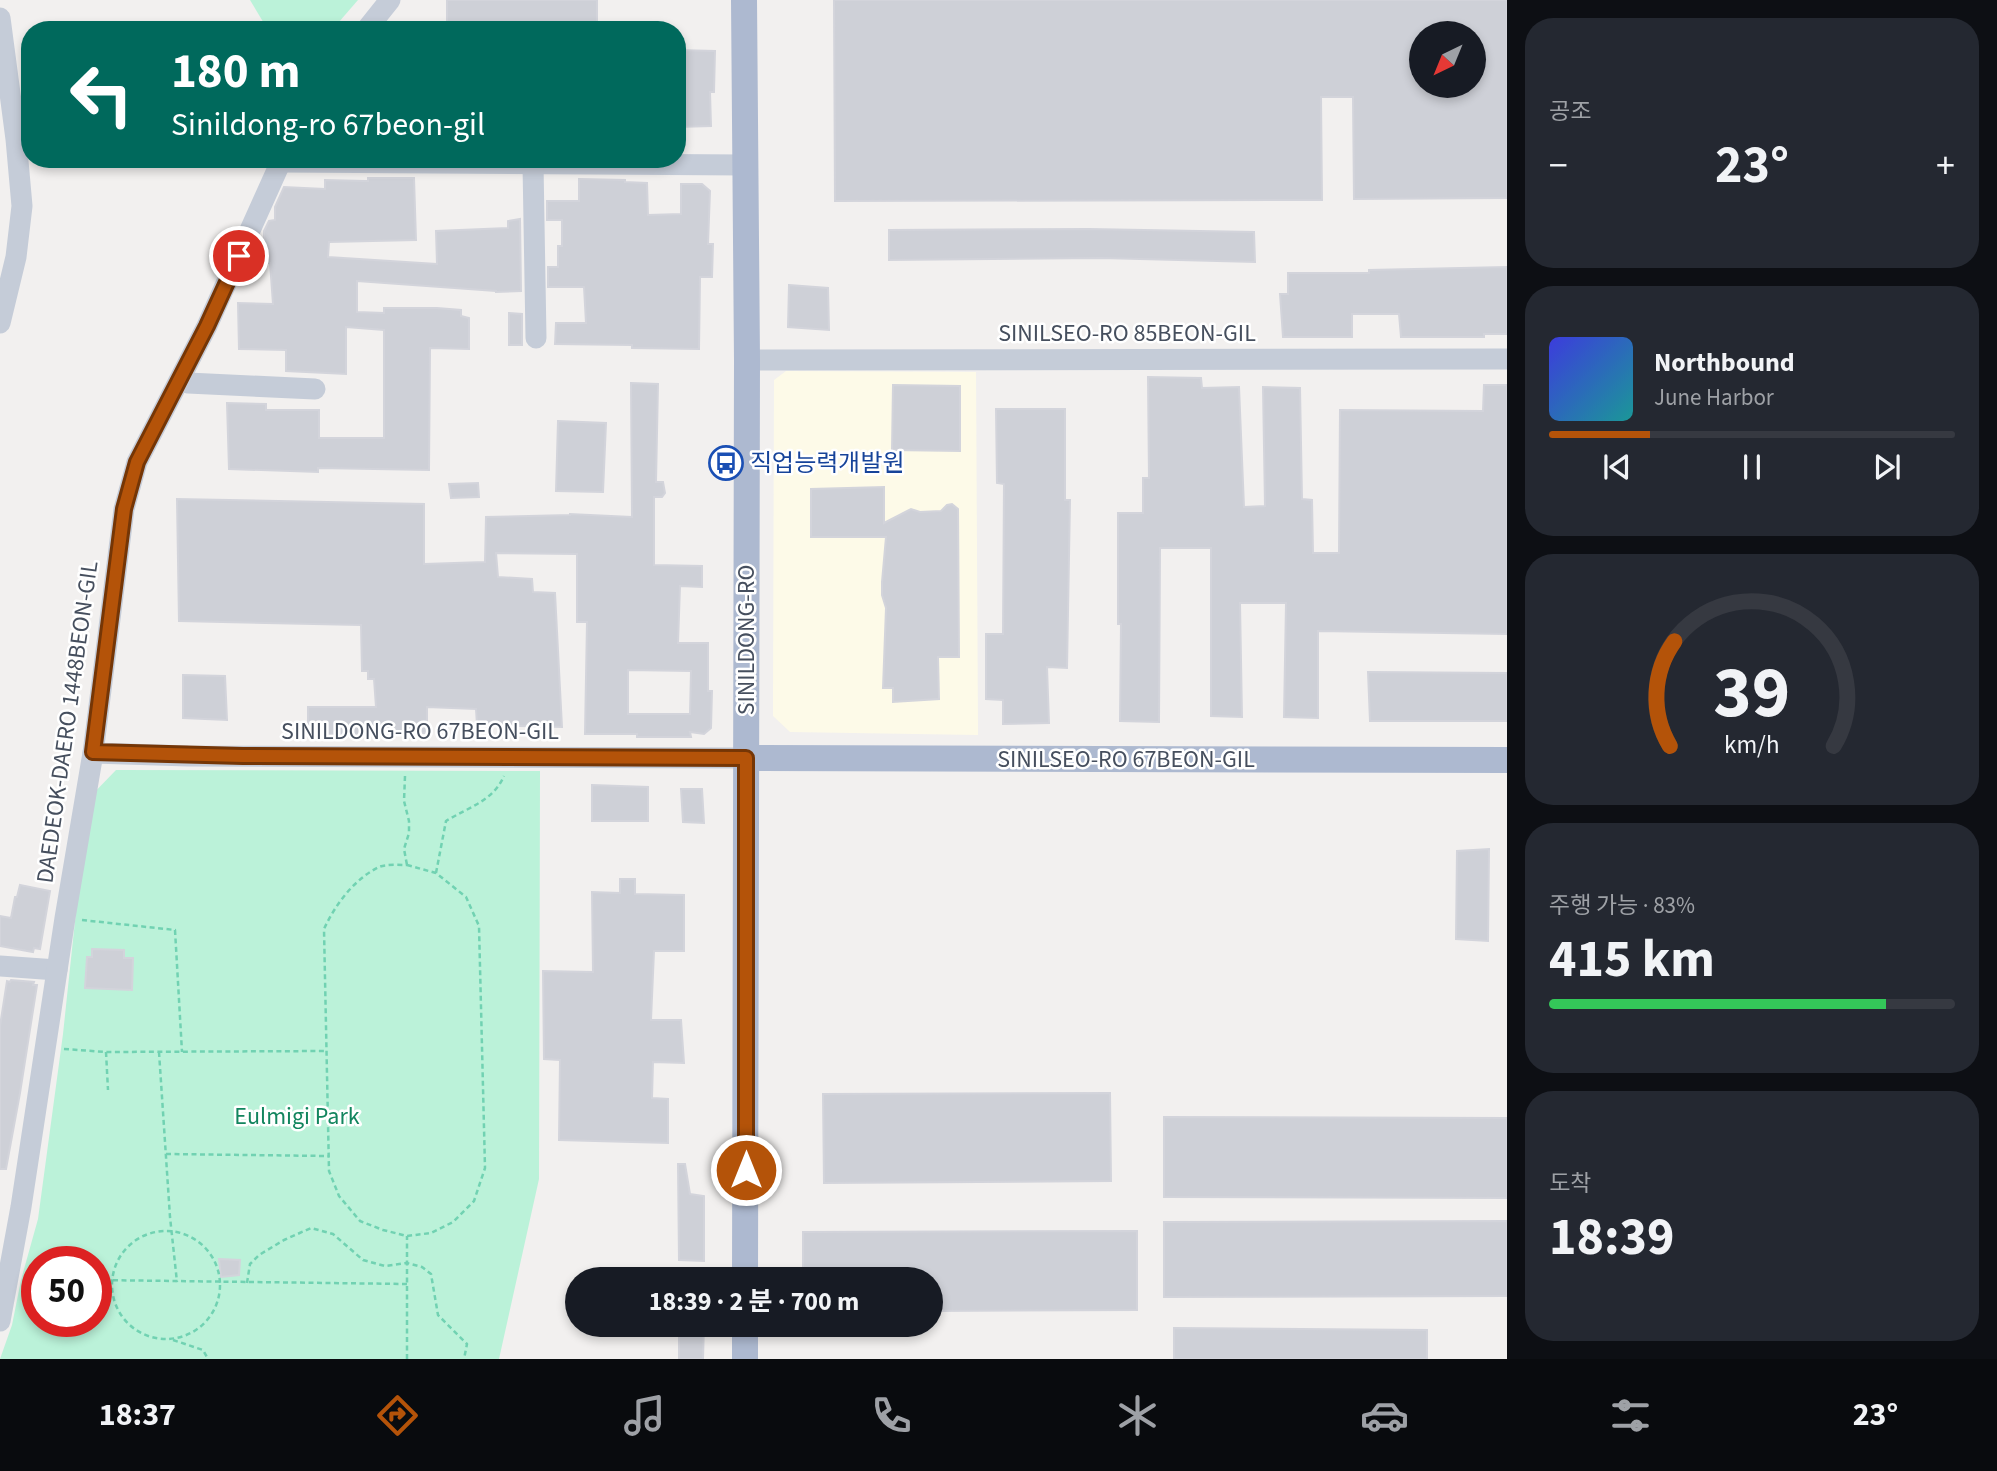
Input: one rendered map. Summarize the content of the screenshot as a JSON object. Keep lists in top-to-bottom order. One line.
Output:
{"streets":{"main road":["SINILDONG-RO","SINILSEO-RO 67BEON-GIL"],"street":["SINILSEO-RO 85BEON-GIL","DAEDEOK-DAERO 1448BEON-GIL","SINILDONG-RO 67BEON-GIL"]},"crossings":[["SINILSEO-RO 85BEON-GIL","SINILDONG-RO"],["SINILDONG-RO","SINILDONG-RO 67BEON-GIL"],["SINILDONG-RO","SINILSEO-RO 67BEON-GIL"],["DAEDEOK-DAERO 1448BEON-GIL","SINILDONG-RO 67BEON-GIL"],["SINILDONG-RO 67BEON-GIL","SINILSEO-RO 67BEON-GIL"]],"parks":["Eulmigi Park"],"places":{"bus stop":["직업능력개발원"]},"north":"bottom left","page":{"tile":["공조",["주행 가능 · 83%","415 km"],["도착","18:39"]],"turn":["180 m","Sinildong-ro 67beon-gil"],"heat":["−","23°","+"],"song":["Northbound","June Harbor"],"limit":"50","trip":"18:39 · 2 분 · 700 m","tabs":["18:37","23°"],"gauge":["39","km/h"]}}
